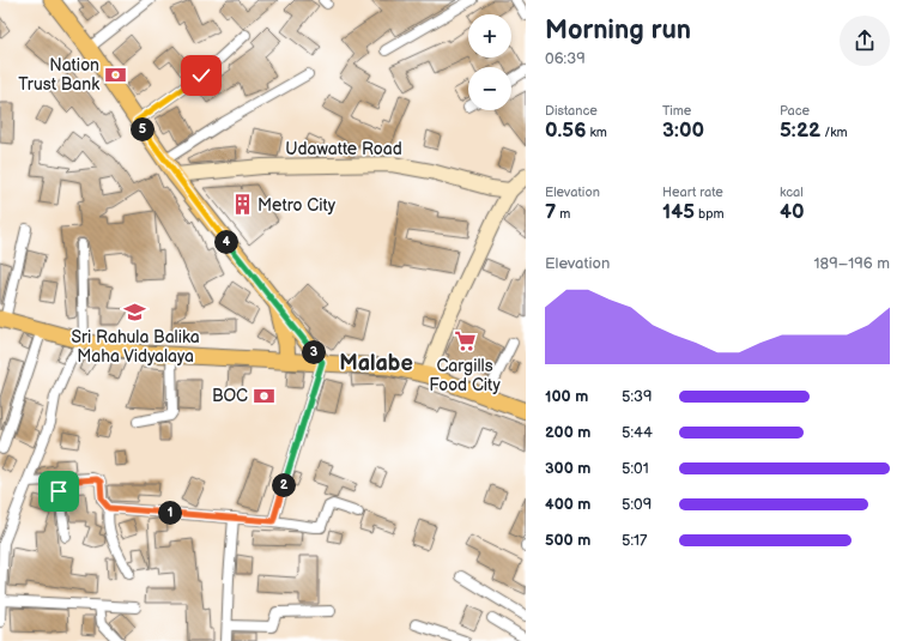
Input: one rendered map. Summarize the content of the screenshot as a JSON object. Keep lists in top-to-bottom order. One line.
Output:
{"streets":{"street":["Udawatte Road"]},"districts":["Malabe"],"places":{"bank":["Nation Trust Bank","BOC"],"building":["Metro City"],"school or university":["Sri Rahula Balika Maha Vidyalaya"],"supermarket":["Cargills Food City"]},"page":{"heading":["Morning run","06:39"],"map_buttons":["+","−"],"stats":[["Distance","0.56 km"],["Time","3:00"],["Pace","5:22 /km"],["Elevation","7 m"],["Heart rate","145 bpm"],["kcal","40"]],"pins":["5","4","3","2","1"],"chart":["Elevation","189–196 m"],"list":[{"name":"100 m","note":"5:39"},{"name":"200 m","note":"5:44"},{"name":"300 m","note":"5:01"},{"name":"400 m","note":"5:09"},{"name":"500 m","note":"5:17"}]}}
